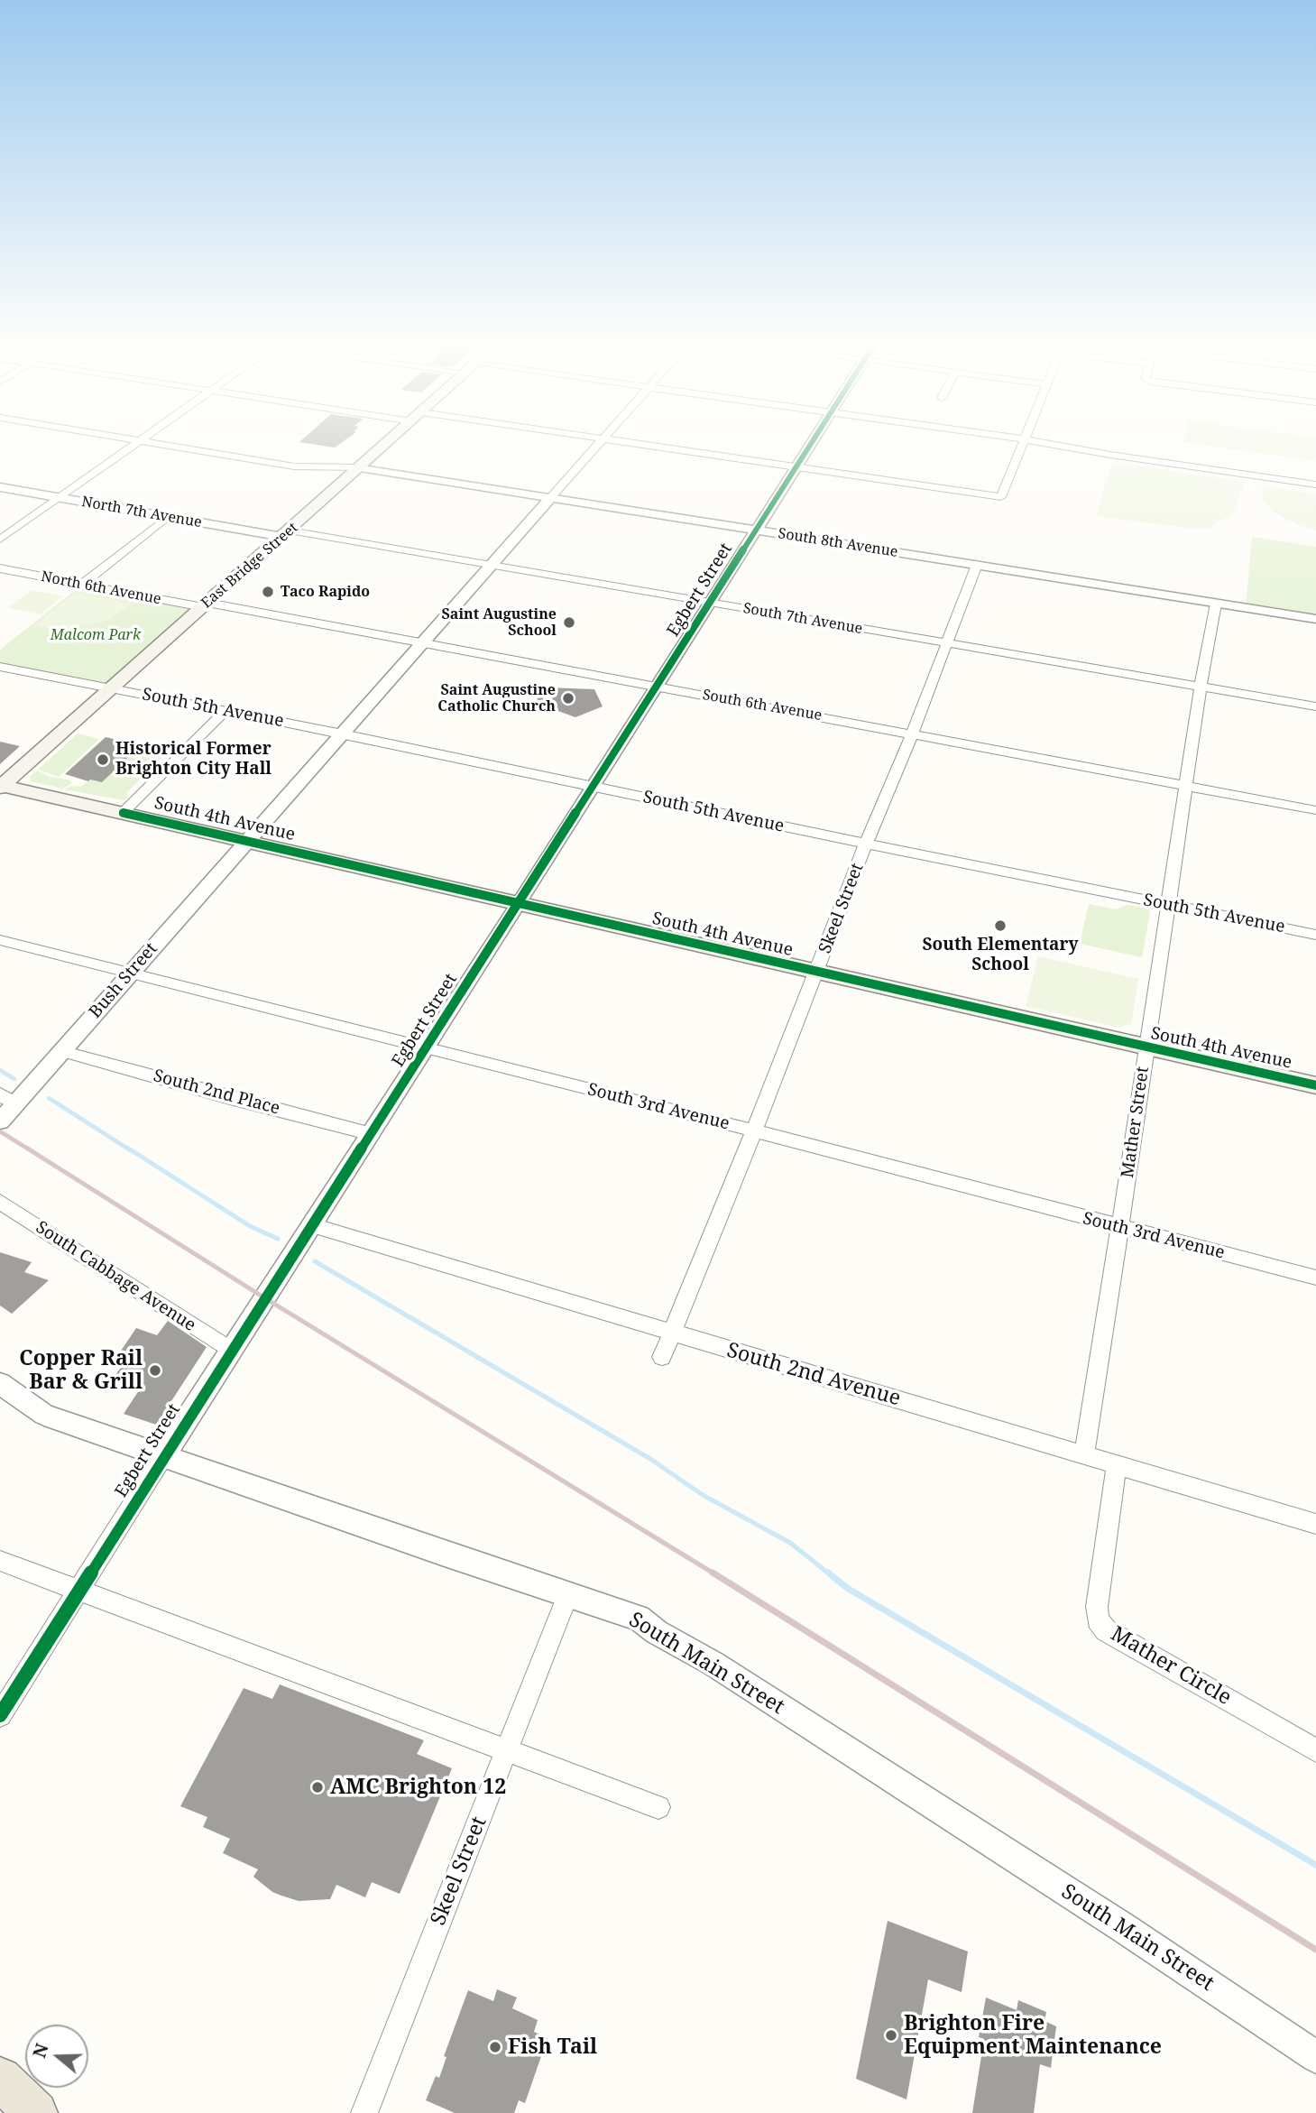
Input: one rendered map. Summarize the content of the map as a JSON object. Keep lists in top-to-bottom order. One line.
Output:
{"streets":{"main road":["East Bridge Street","South 4th Avenue"],"street":["North 7th Avenue","South 8th Avenue","North 6th Avenue","Egbert Street","South 7th Avenue","South 6th Avenue","South 5th Avenue","Skeel Street","Bush Street","South 2nd Place","South 3rd Avenue","Mather Street","South Cabbage Avenue","South 2nd Avenue","South Main Street","Mather Circle"]},"crossings":[["North 7th Avenue","East Bridge Street"],["North 7th Avenue","South 7th Avenue"],["South 8th Avenue","East Bridge Street"],["South 8th Avenue","Egbert Street"],["South 8th Avenue","Skeel Street"],["South 8th Avenue","Bush Street"],["South 8th Avenue","Mather Street"],["East Bridge Street","North 6th Avenue"],["East Bridge Street","South 7th Avenue"],["East Bridge Street","South 6th Avenue"],["East Bridge Street","South 5th Avenue"],["East Bridge Street","South 4th Avenue"],["North 6th Avenue","South 6th Avenue"],["Egbert Street","South 7th Avenue"],["Egbert Street","South 6th Avenue"],["Egbert Street","South 5th Avenue"],["Egbert Street","South 4th Avenue"],["Egbert Street","South 2nd Place"],["Egbert Street","South 3rd Avenue"],["Egbert Street","South Cabbage Avenue"],["Egbert Street","South 2nd Avenue"],["Egbert Street","South Main Street"],["South 7th Avenue","Skeel Street"],["South 7th Avenue","Bush Street"],["South 7th Avenue","Mather Street"],["South 6th Avenue","Skeel Street"],["South 6th Avenue","Bush Street"],["South 6th Avenue","Mather Street"],["South 5th Avenue","Skeel Street"],["South 5th Avenue","Bush Street"],["South 5th Avenue","Mather Street"],["South 4th Avenue","Skeel Street"],["South 4th Avenue","Bush Street"],["South 4th Avenue","Mather Street"],["Skeel Street","South 3rd Avenue"],["Skeel Street","South 2nd Avenue"],["Skeel Street","South Main Street"],["Bush Street","South 2nd Place"],["Bush Street","South 3rd Avenue"],["South 3rd Avenue","Mather Street"],["Mather Street","South 2nd Avenue"],["South 2nd Avenue","Mather Circle"]],"parks":["Malcom Park"],"places":["Taco Rapido","Saint Augustine School","Saint Augustine Catholic Church","Historical Former Brighton City Hall","South Elementary School","Copper Rail Bar & Grill","AMC Brighton 12","Brighton Fire Equipment Maintenance","Fish Tail"],"north":"left"}
